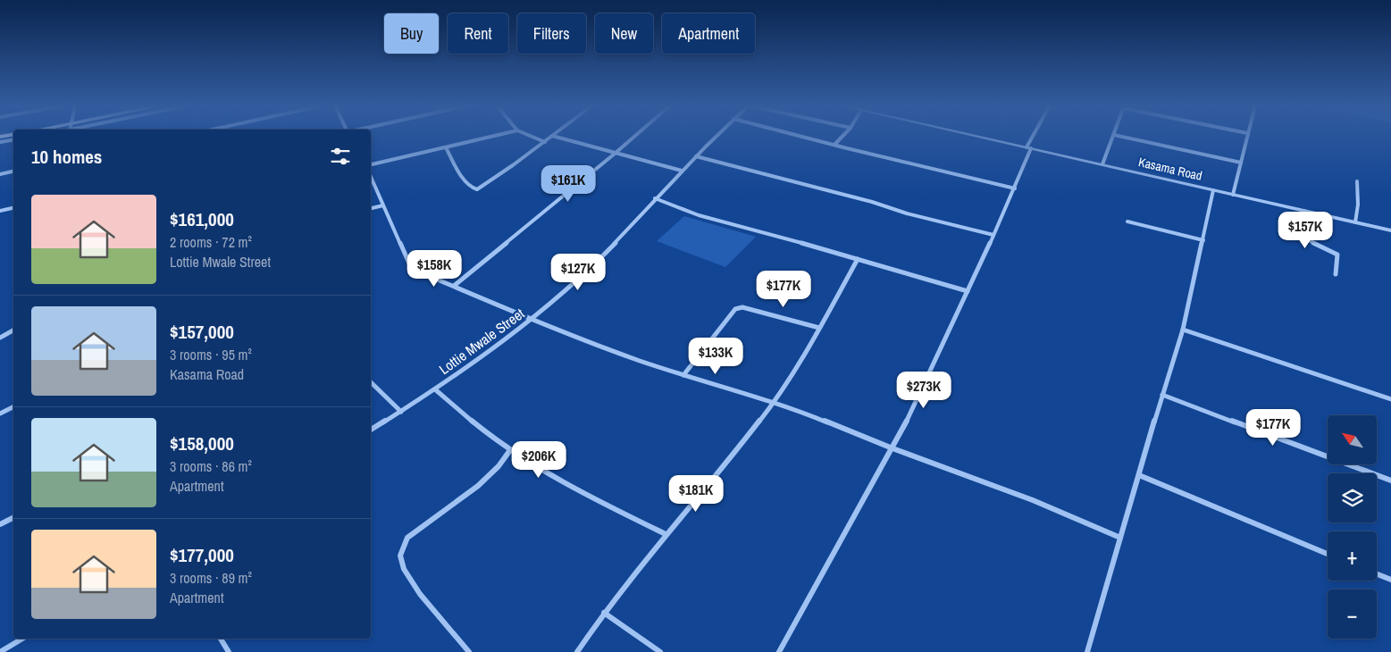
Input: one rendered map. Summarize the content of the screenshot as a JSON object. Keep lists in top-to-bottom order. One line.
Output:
{"streets":{"street":["Kasama Road","Lottie Mwale Street"]},"north":"top left","page":{"chip":["Buy","Rent","Filters","New","Apartment"],"heading":"10 homes","price":["$161K","$157K","$158K","$127K","$177K","$133K","$273K","$177K","$206K","$181K"],"list":[{"name":"$161,000","note":"2 rooms · 72 m² · Lottie Mwale Street"},{"name":"$157,000","note":"3 rooms · 95 m² · Kasama Road"},{"name":"$158,000","note":"3 rooms · 86 m² · Apartment"},{"name":"$177,000","note":"3 rooms · 89 m² · Apartment"}],"map_buttons":["+","−"]}}
